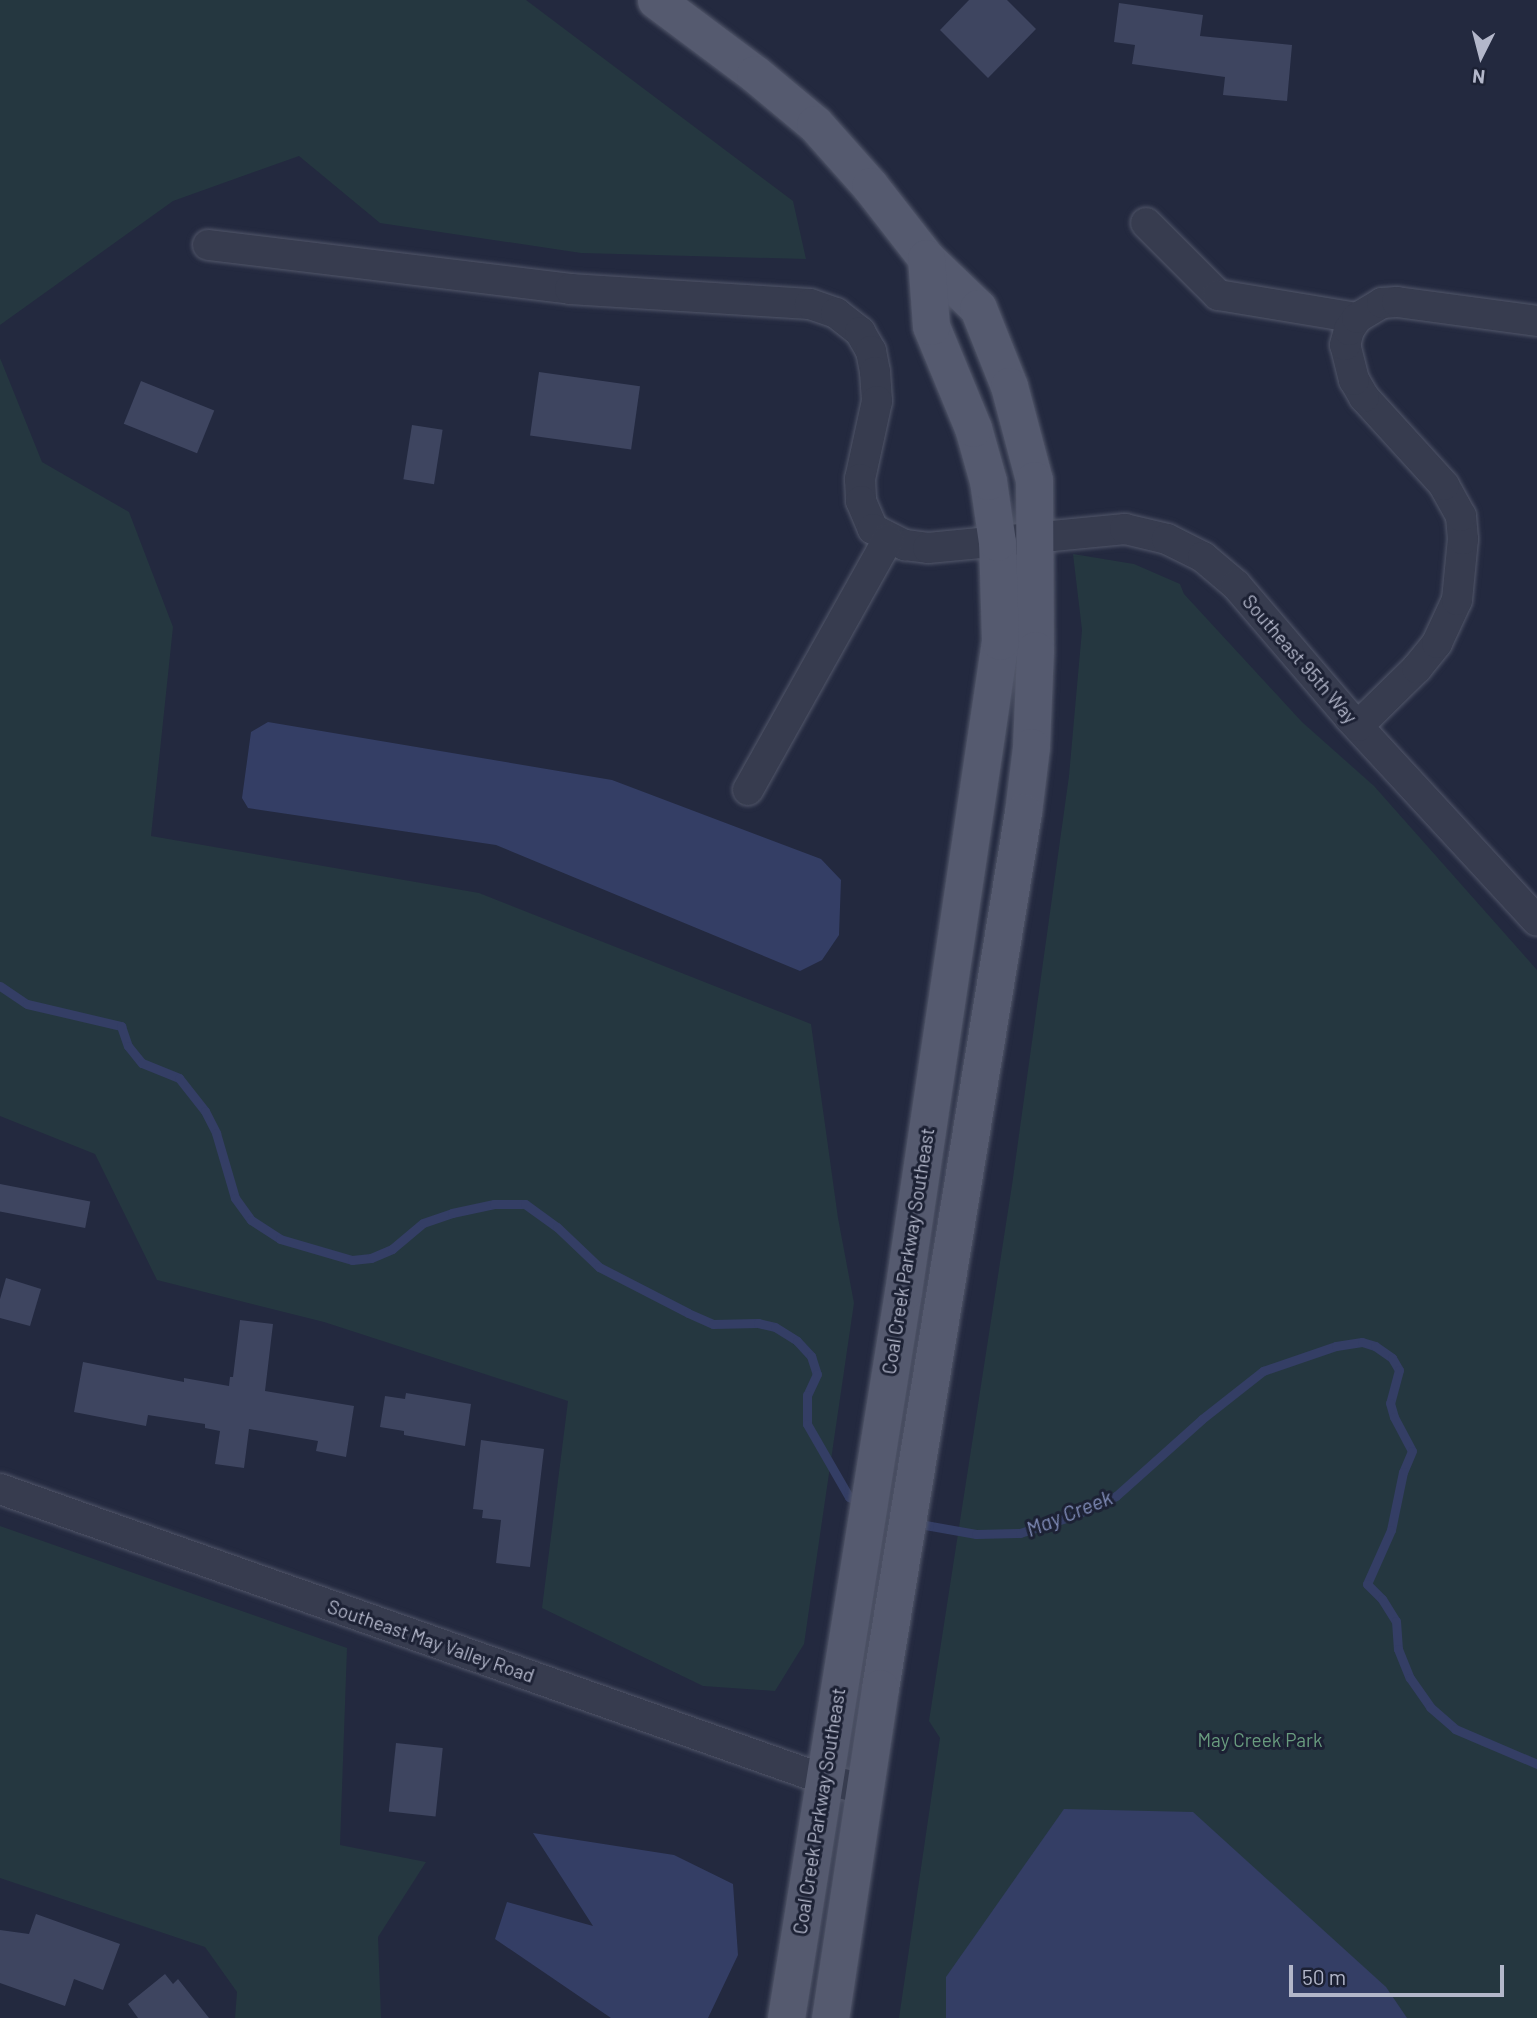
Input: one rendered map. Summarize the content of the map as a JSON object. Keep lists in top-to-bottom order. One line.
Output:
{"streets":{"main road":["Coal Creek Parkway Southeast"],"street":["Southeast 95th Way","Southeast May Valley Road"]},"crossings":[["Southeast 95th Way","Coal Creek Parkway Southeast"],["Coal Creek Parkway Southeast","Southeast May Valley Road"]],"water":["May Creek"],"parks":["May Creek Park"],"scale_bar":"50 m","north":"bottom"}
